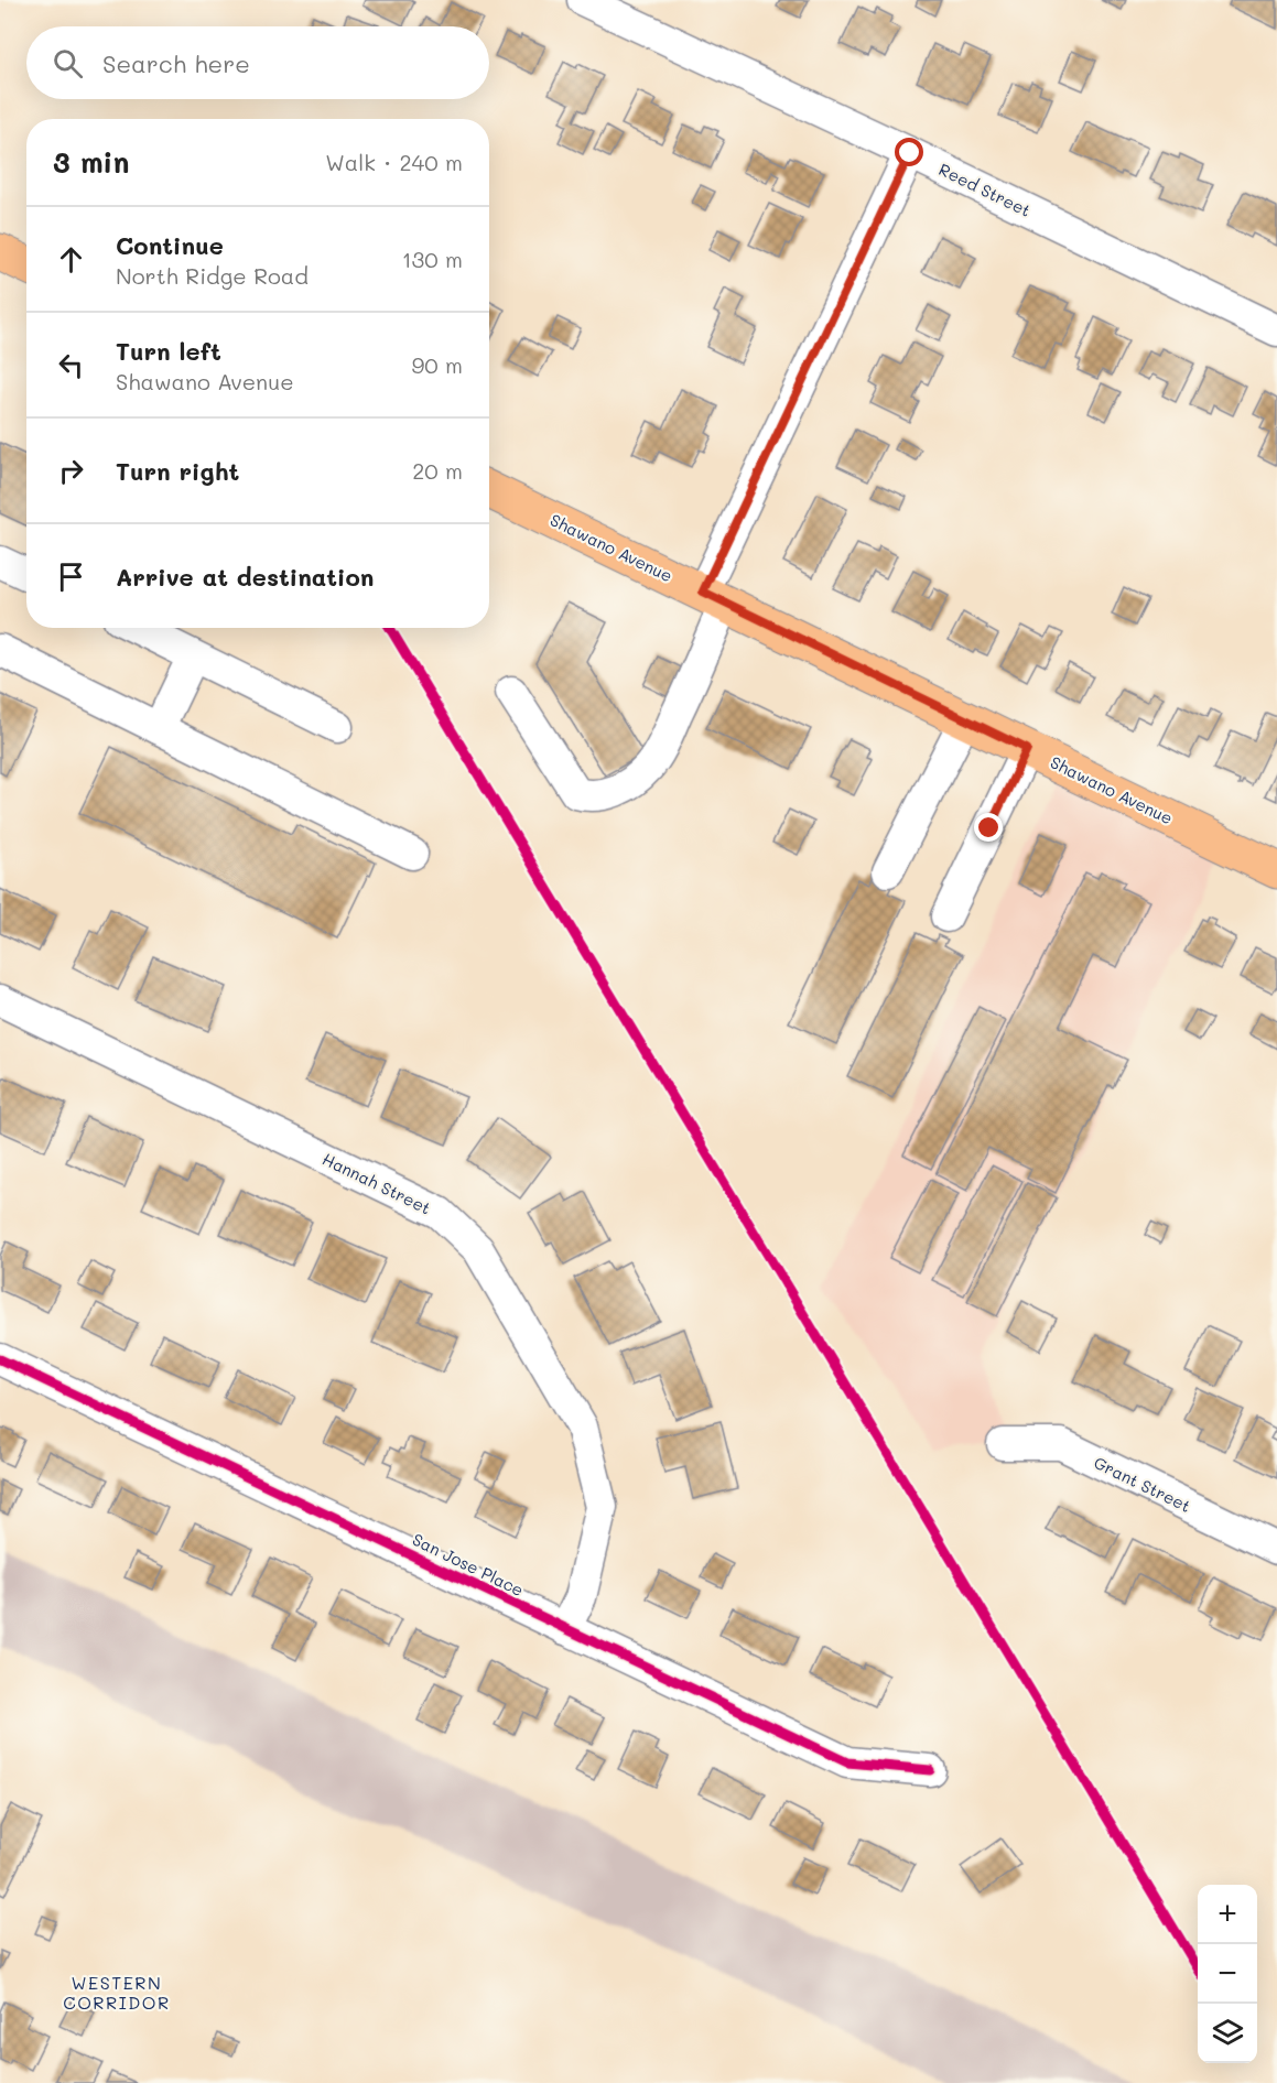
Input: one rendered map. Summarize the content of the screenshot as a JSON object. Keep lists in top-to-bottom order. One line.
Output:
{"streets":{"main road":["Shawano Avenue"],"street":["Reed Street","Hannah Street","Grant Street","San Jose Place"]},"crossings":[["Hannah Street","San Jose Place"]],"districts":["WESTERN CORRIDOR"],"page":{"search":"Search here","heading":["3 min","Walk · 240 m"],"list":[["Continue","North Ridge Road","130 m"],["Turn left","Shawano Avenue","90 m"],["Turn right","20 m"],"Arrive at destination"],"map_buttons":["+","−"]}}
